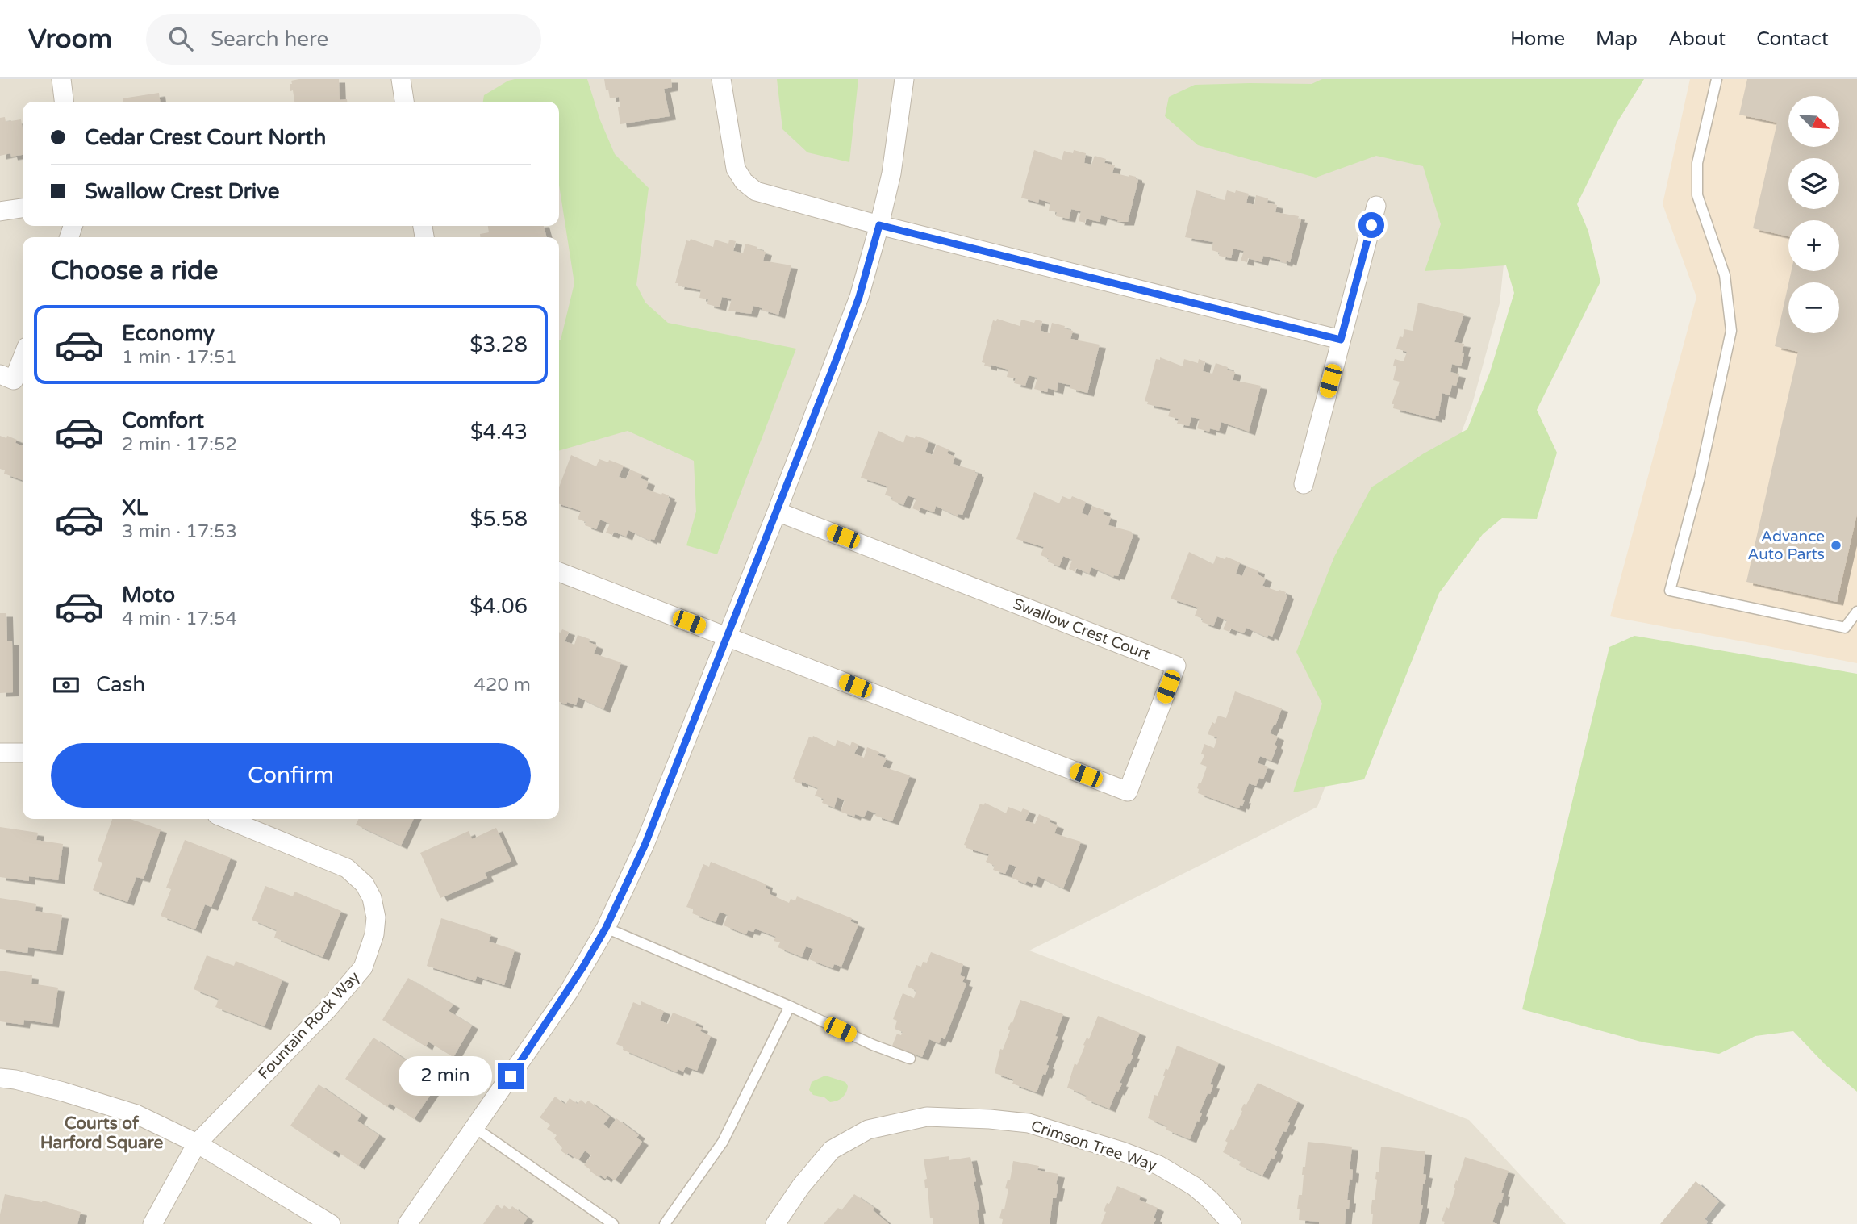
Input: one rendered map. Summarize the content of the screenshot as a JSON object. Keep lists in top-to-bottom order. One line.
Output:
{"streets":{"street":["Swallow Crest Court","Fountain Rock Way","Crimson Tree Way"]},"districts":["Courts of Harford Square"],"places":["Advance Auto Parts"],"north":"bottom right","page":{"header":"Vroom","search":"Search here","nav":["Home","Map","About","Contact"],"map_buttons":["+","−"],"banner":["Cedar Crest Court North","Swallow Crest Drive"],"heading":"Choose a ride","list":[{"name":"Economy","note":"1 min · 17:51","value":"$3.28"},{"name":"Comfort","note":"2 min · 17:52","value":"$4.43"},{"name":"XL","note":"3 min · 17:53","value":"$5.58"},{"name":"Moto","note":"4 min · 17:54","value":"$4.06"}],"pay":["Cash","420 m"],"buttons":"Confirm","bubble":"2 min"}}
